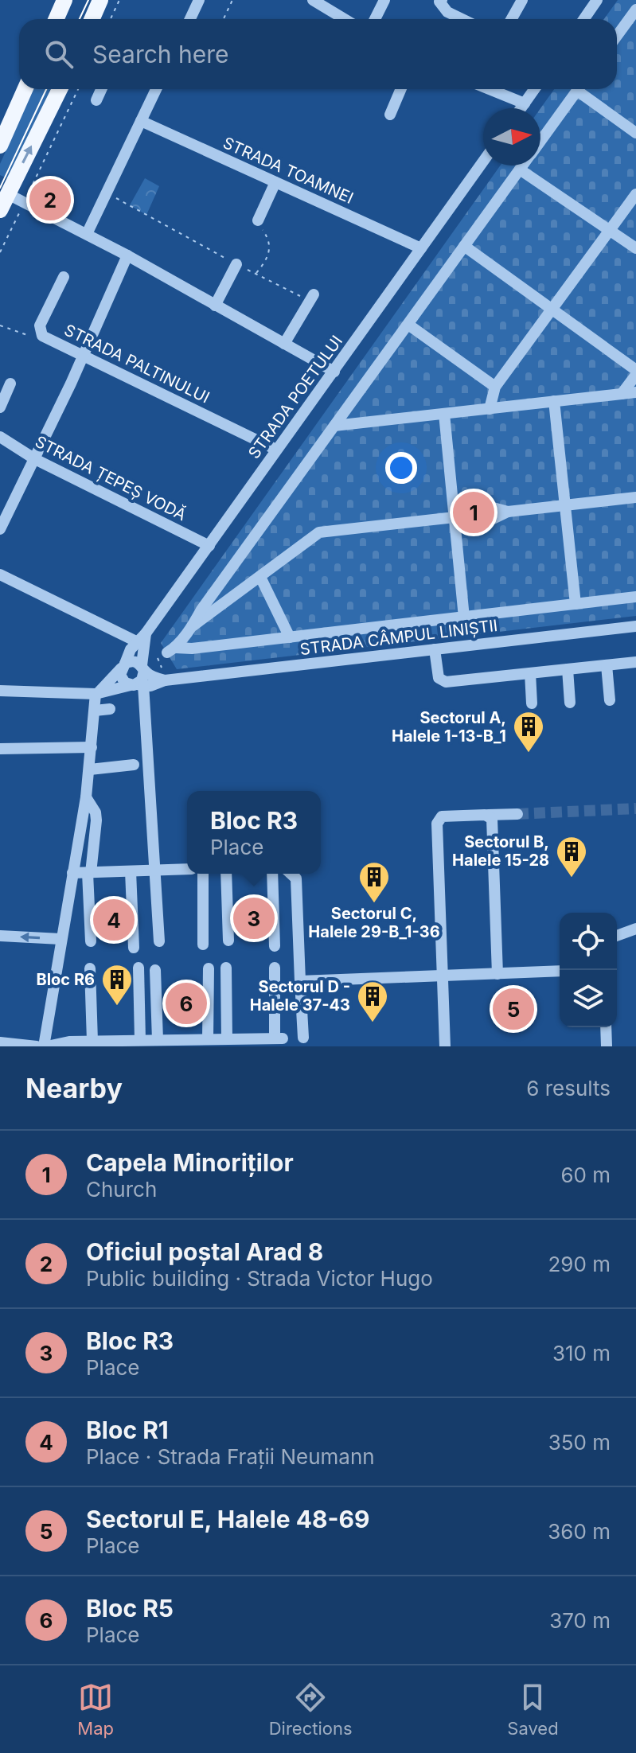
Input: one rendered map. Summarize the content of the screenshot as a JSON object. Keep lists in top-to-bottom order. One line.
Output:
{"streets":{"street":["STRADA TOAMNEI","STRADA PALTINULUI","STRADA POETULUI","STRADA ȚEPEȘ VODĂ","STRADA CÂMPUL LINIȘTII"]},"crossings":[["STRADA TOAMNEI","STRADA POETULUI"],["STRADA PALTINULUI","STRADA POETULUI"],["STRADA POETULUI","STRADA ȚEPEȘ VODĂ"],["STRADA POETULUI","STRADA CÂMPUL LINIȘTII"]],"places":{"building":["Sectorul A, Halele 1-13-B_1","Sectorul B, Halele 15-28","Sectorul C, Halele 29-B_1-36","Bloc R6","Sectorul D - Halele 37-43"]},"north":"right","page":{"search":"Search here","pins":["2","1","3","4","6","5"],"popup":["Bloc R3","Place"],"heading":["Nearby","6 results"],"list":[{"mark":"1","name":"Capela Minoriților","note":"Church","value":"60 m"},{"mark":"2","name":"Oficiul poștal Arad 8","note":"Public building · Strada Victor Hugo","value":"290 m"},{"mark":"3","name":"Bloc R3","note":"Place","value":"310 m"},{"mark":"4","name":"Bloc R1","note":"Place · Strada Frații Neumann","value":"350 m"},{"mark":"5","name":"Sectorul E, Halele 48-69","note":"Place","value":"360 m"},{"mark":"6","name":"Bloc R5","note":"Place","value":"370 m"}],"nav":["Map","Directions","Saved"]}}
